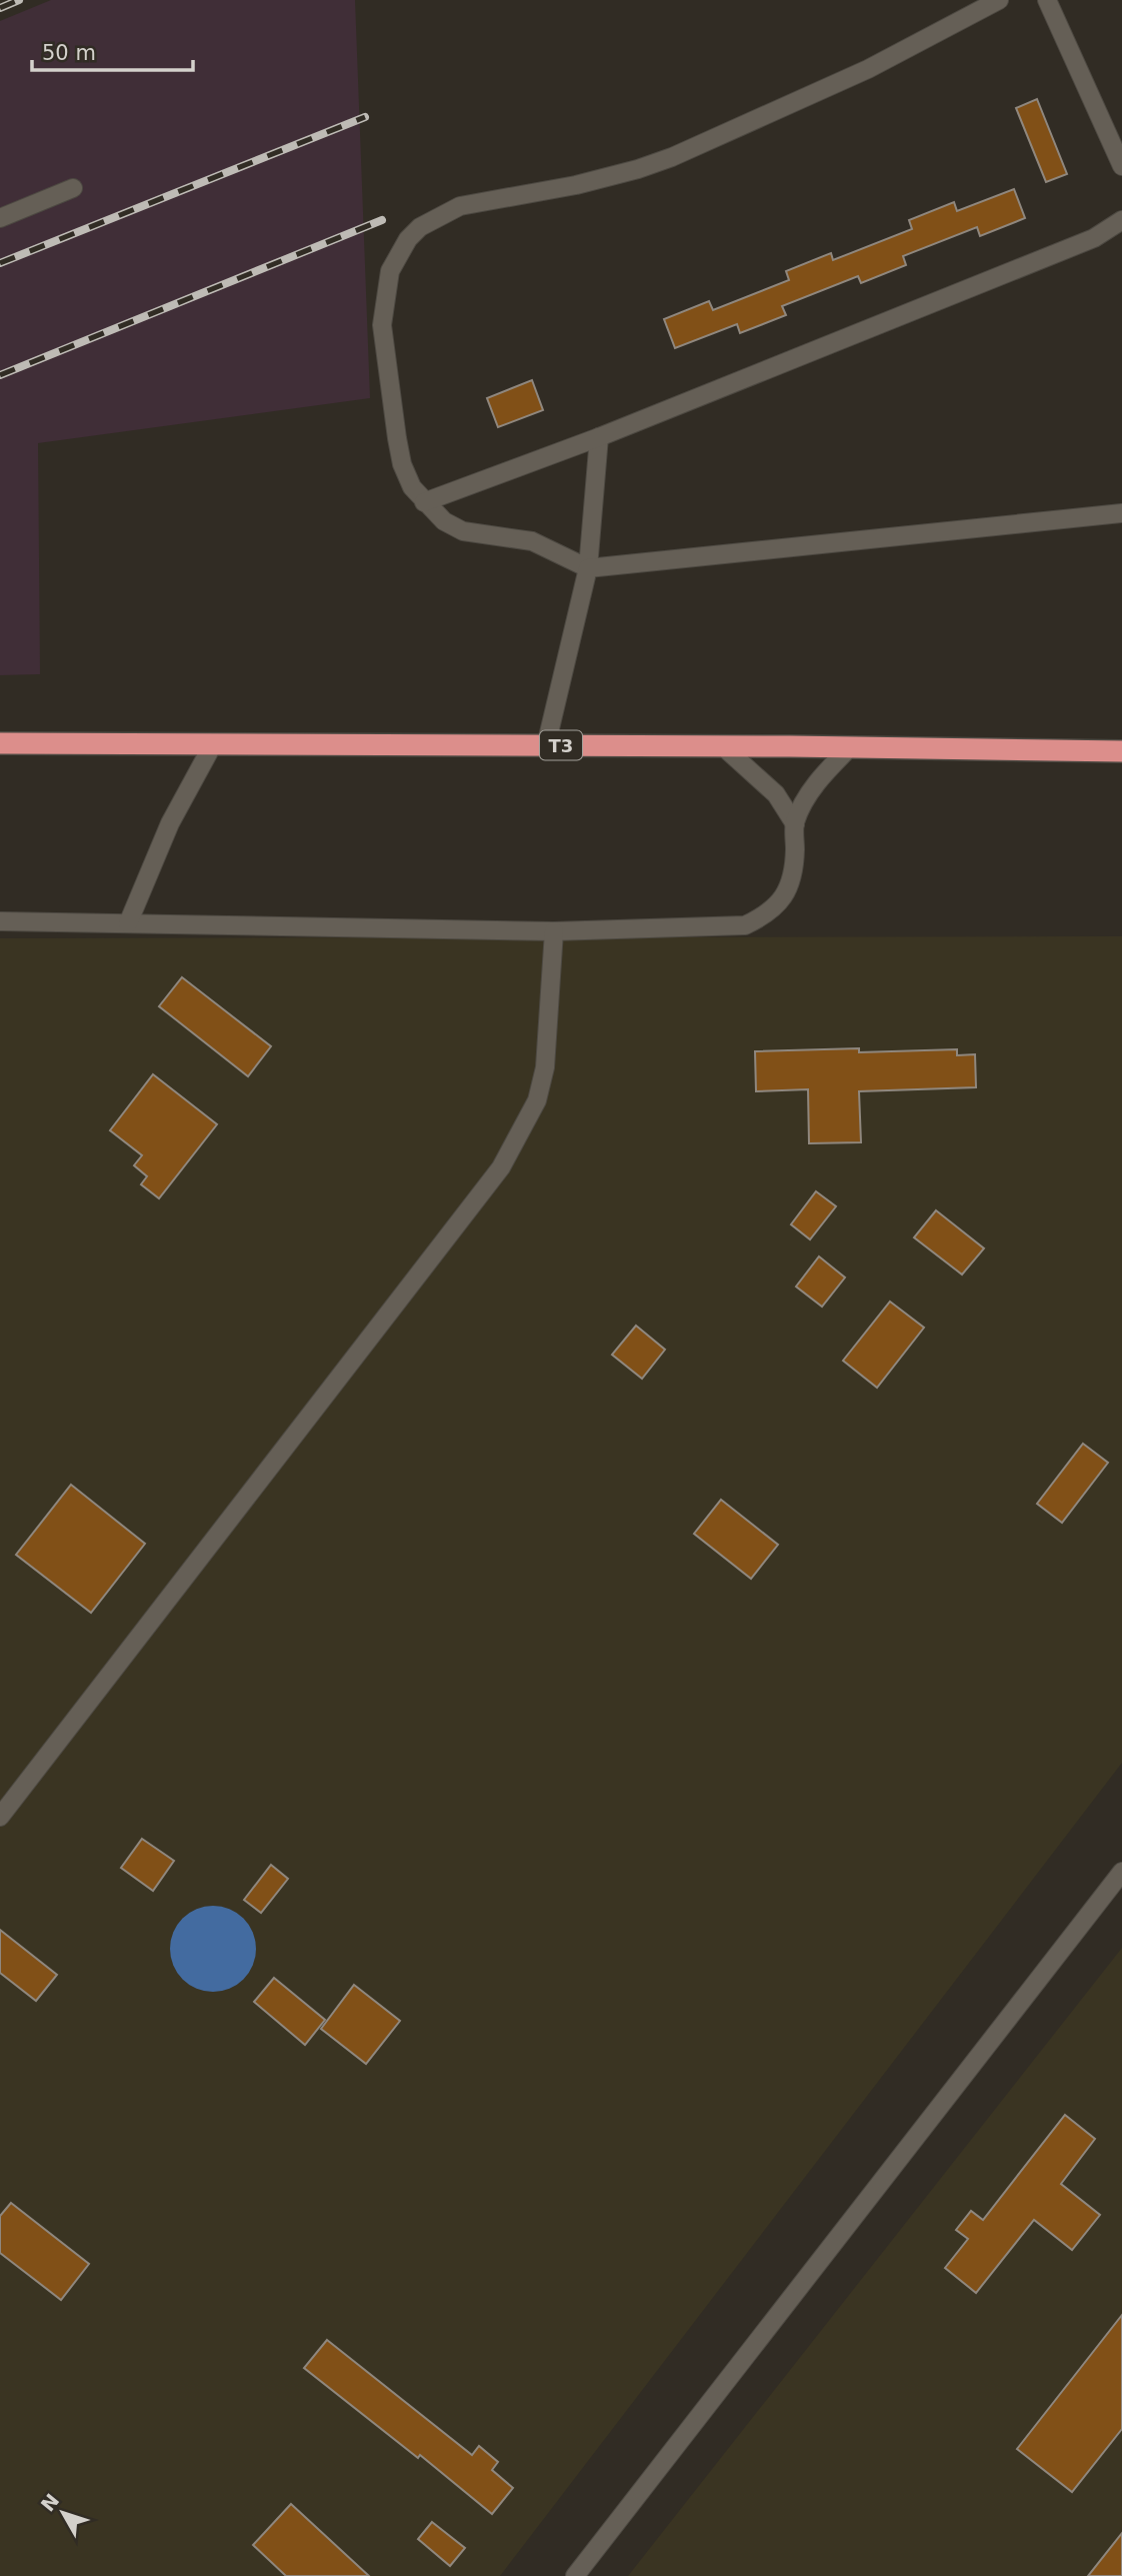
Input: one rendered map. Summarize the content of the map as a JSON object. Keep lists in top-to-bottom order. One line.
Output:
{"streets":{"highway":["T3"]},"scale_bar":"50 m","north":"top left"}
